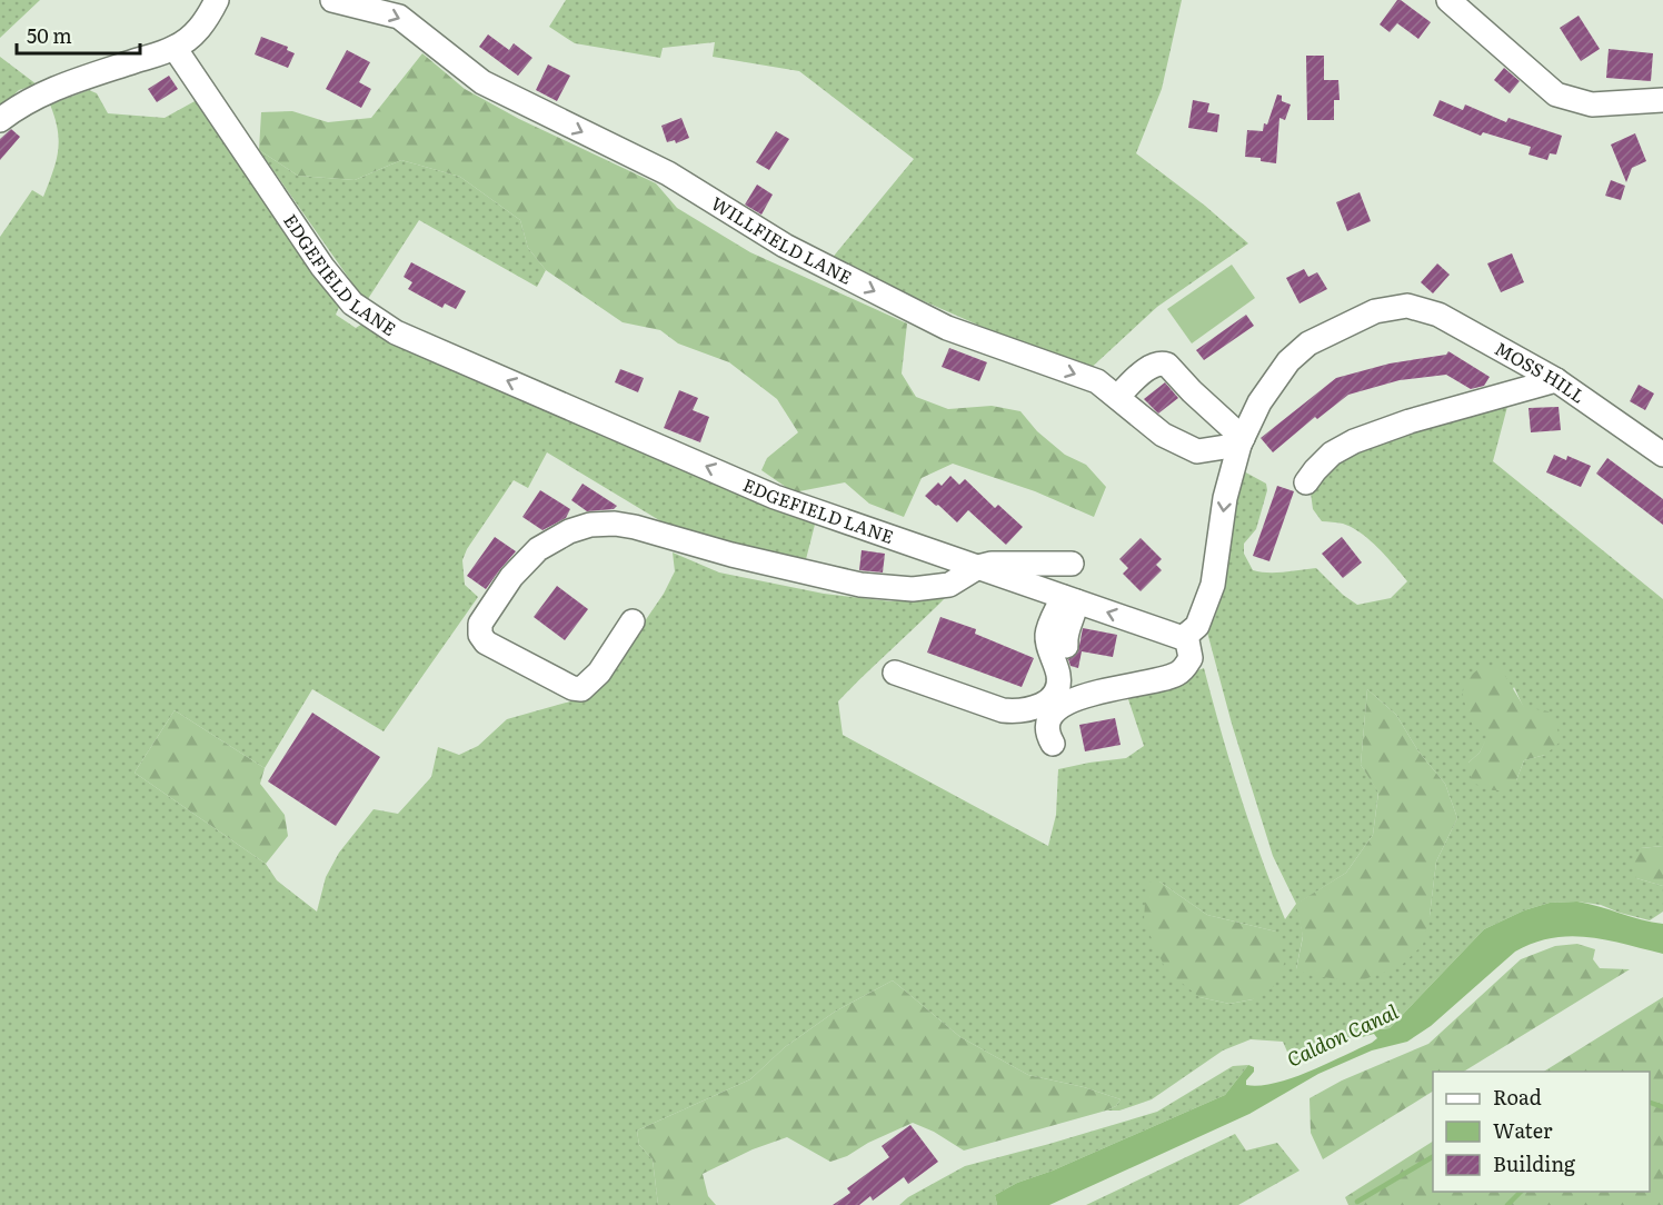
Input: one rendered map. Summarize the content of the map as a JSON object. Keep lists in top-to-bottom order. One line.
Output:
{"streets":{"street":["WILLFIELD LANE","EDGEFIELD LANE","MOSS HILL"]},"crossings":[["WILLFIELD LANE","MOSS HILL"]],"one_way":["WILLFIELD LANE","EDGEFIELD LANE"],"water":["Caldon Canal"],"legend":["Road","Water","Building"],"scale_bar":"50 m"}
